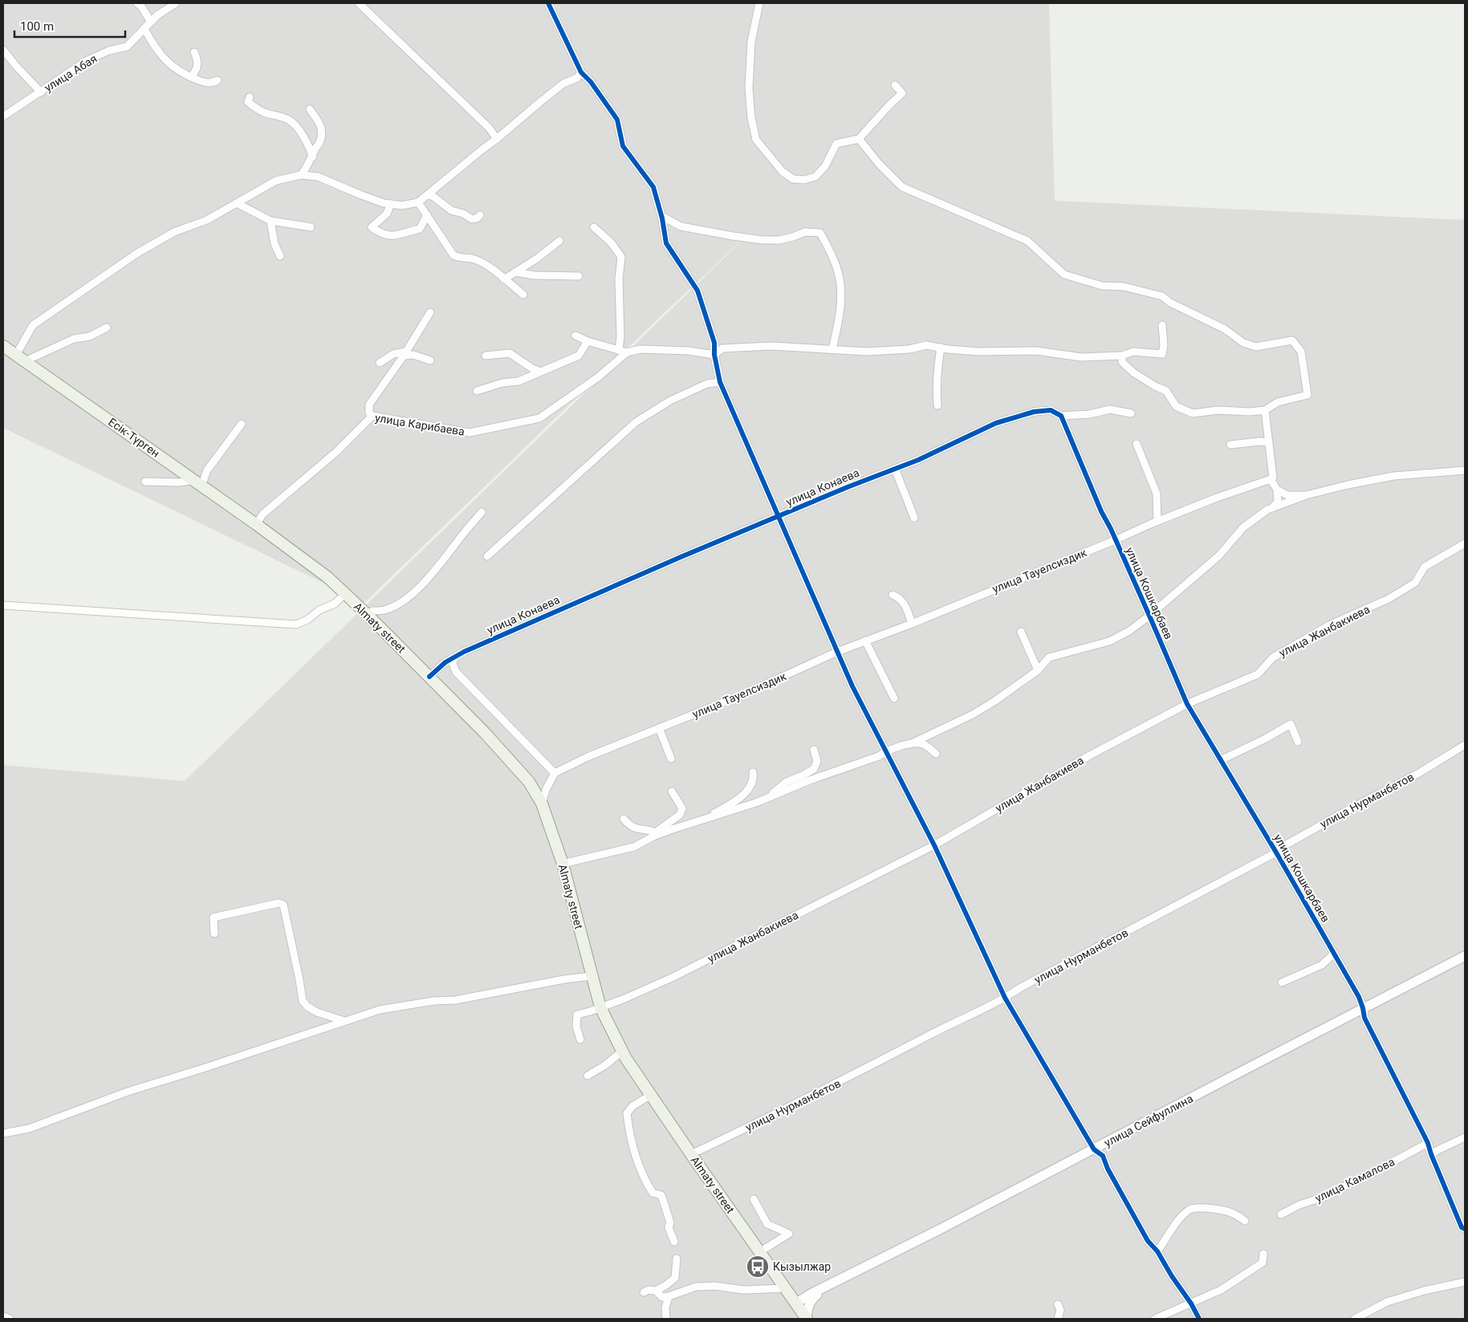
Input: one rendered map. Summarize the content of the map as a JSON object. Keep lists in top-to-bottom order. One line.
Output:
{"streets":{"main road":["Есік-Түрген","Almaty street"],"street":["улица Абая","улица Карибаева","улица Конаева","улица Тауелсиздик","улица Кошкарбаев","улица Жанбакиева","улица Нурманбетов","улица Сейфуллина","улица Камалова"]},"crossings":[["улица Карибаева","Есік-Түрген"],["улица Карибаева","Almaty street"],["Есік-Түрген","Almaty street"],["улица Конаева","Almaty street"],["улица Тауелсиздик","улица Кошкарбаев"],["улица Кошкарбаев","улица Жанбакиева"],["улица Кошкарбаев","улица Нурманбетов"],["улица Кошкарбаев","улица Сейфуллина"],["улица Кошкарбаев","улица Камалова"],["Almaty street","улица Жанбакиева"],["Almaty street","улица Нурманбетов"],["Almaty street","улица Сейфуллина"]],"places":{"bus stop":["Кызылжар"]},"scale_bar":"100 m"}
